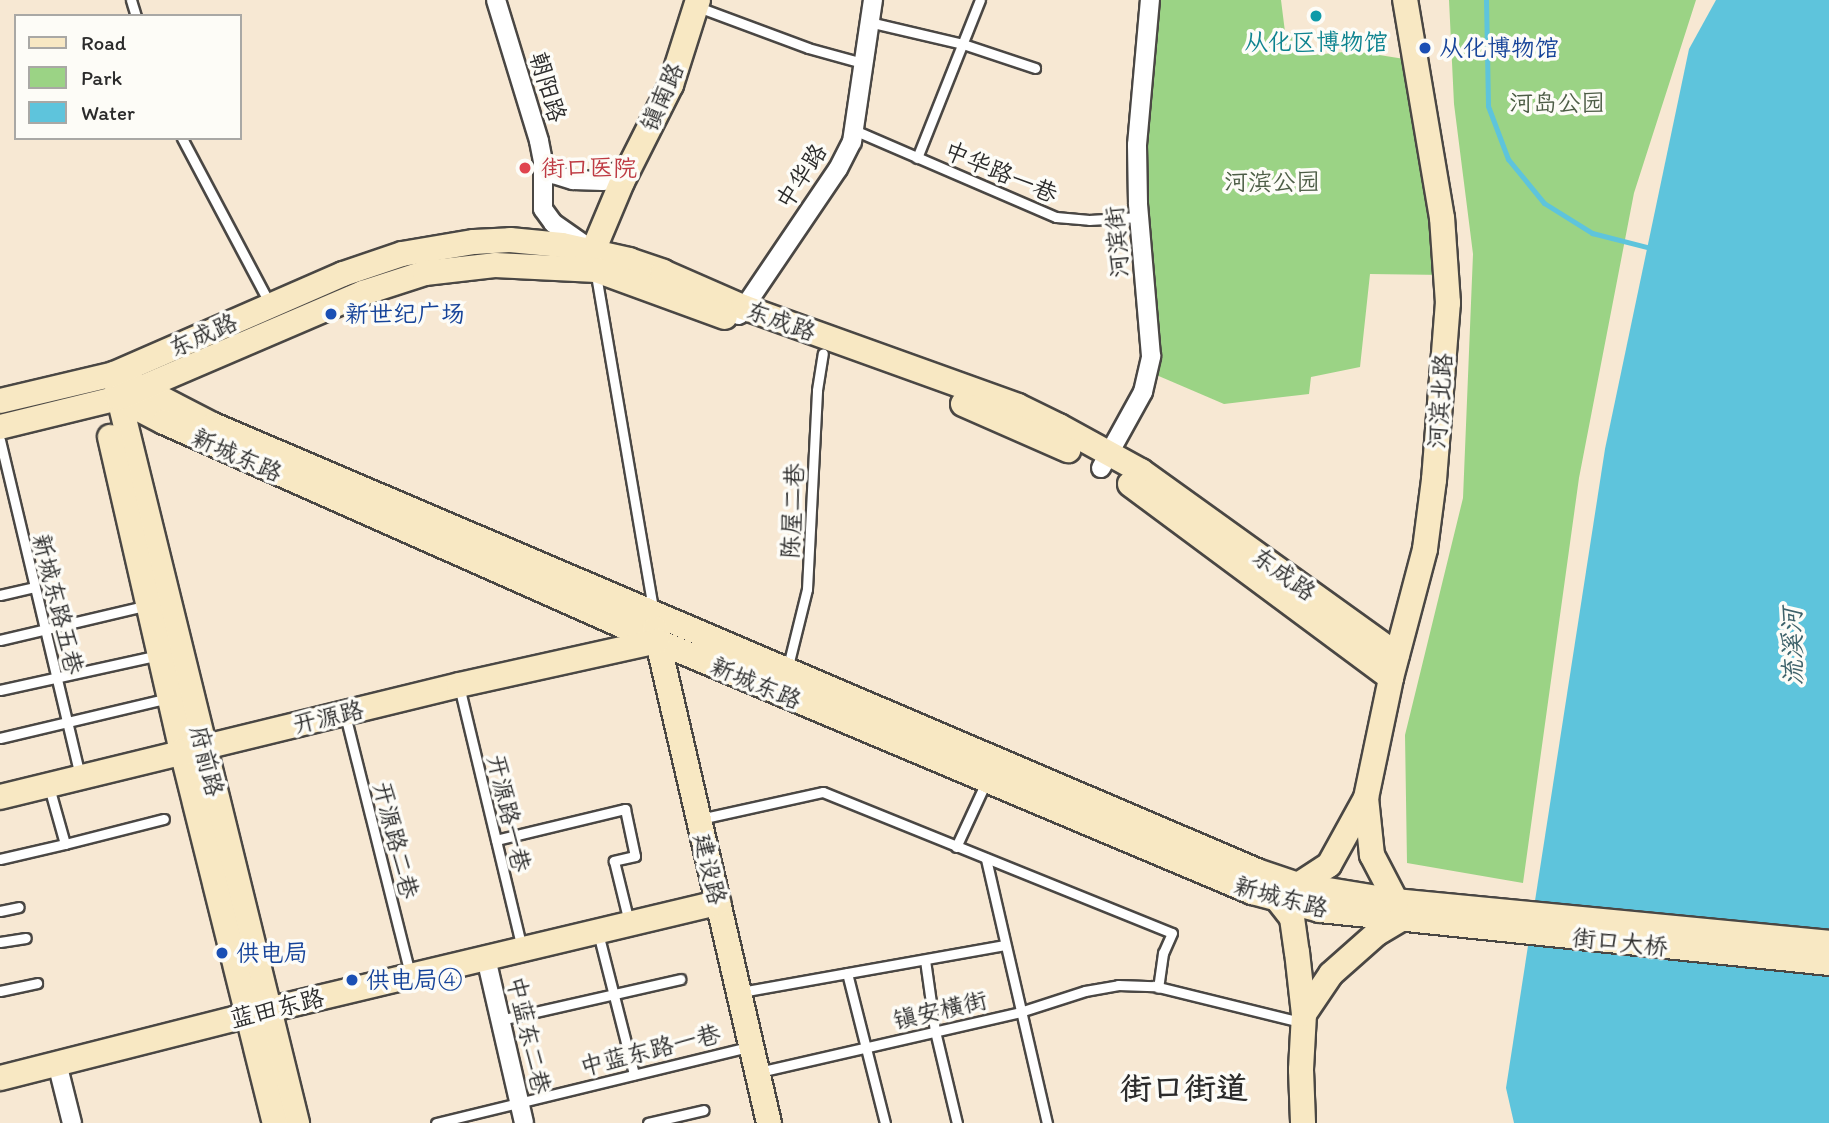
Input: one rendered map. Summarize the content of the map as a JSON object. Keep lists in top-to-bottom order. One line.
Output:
{"streets":{"street":["朝阳路","镇南路","中华路","河滨街","东成路","河滨北路","新城东路","开源路","府前路","建设路","街口大桥","蓝田东路","中蓝东二巷"],"lane":["中华路一巷","陈屋二巷","新城东路五巷","开源路一巷","开源路二巷","镇安横街","中蓝东路一巷"]},"crossings":[["朝阳路","镇南路"],["朝阳路","东成路"],["镇南路","东成路"],["中华路一巷","中华路"],["中华路一巷","河滨街"],["中华路","东成路"],["河滨街","东成路"],["东成路","河滨北路"],["东成路","新城东路"],["东成路","陈屋二巷"],["东成路","府前路"],["河滨北路","新城东路"],["河滨北路","街口大桥"],["新城东路","陈屋二巷"],["新城东路","开源路"],["新城东路","府前路"],["新城东路","建设路"],["新城东路","街口大桥"],["新城东路五巷","开源路"],["开源路","府前路"],["开源路","开源路一巷"],["开源路","开源路二巷"],["开源路","建设路"],["府前路","蓝田东路"],["开源路一巷","蓝田东路"],["开源路二巷","蓝田东路"],["建设路","蓝田东路"],["建设路","镇安横街"],["建设路","中蓝东路一巷"],["蓝田东路","中蓝东二巷"],["中蓝东二巷","中蓝东路一巷"]],"districts":["街口街道"],"water":["流溪河"],"parks":["河岛公园","河滨公园"],"places":["从化区博物馆","从化博物馆","街口医院","新世纪广场","供电局","供电局④"],"legend":["Road","Park","Water"]}
